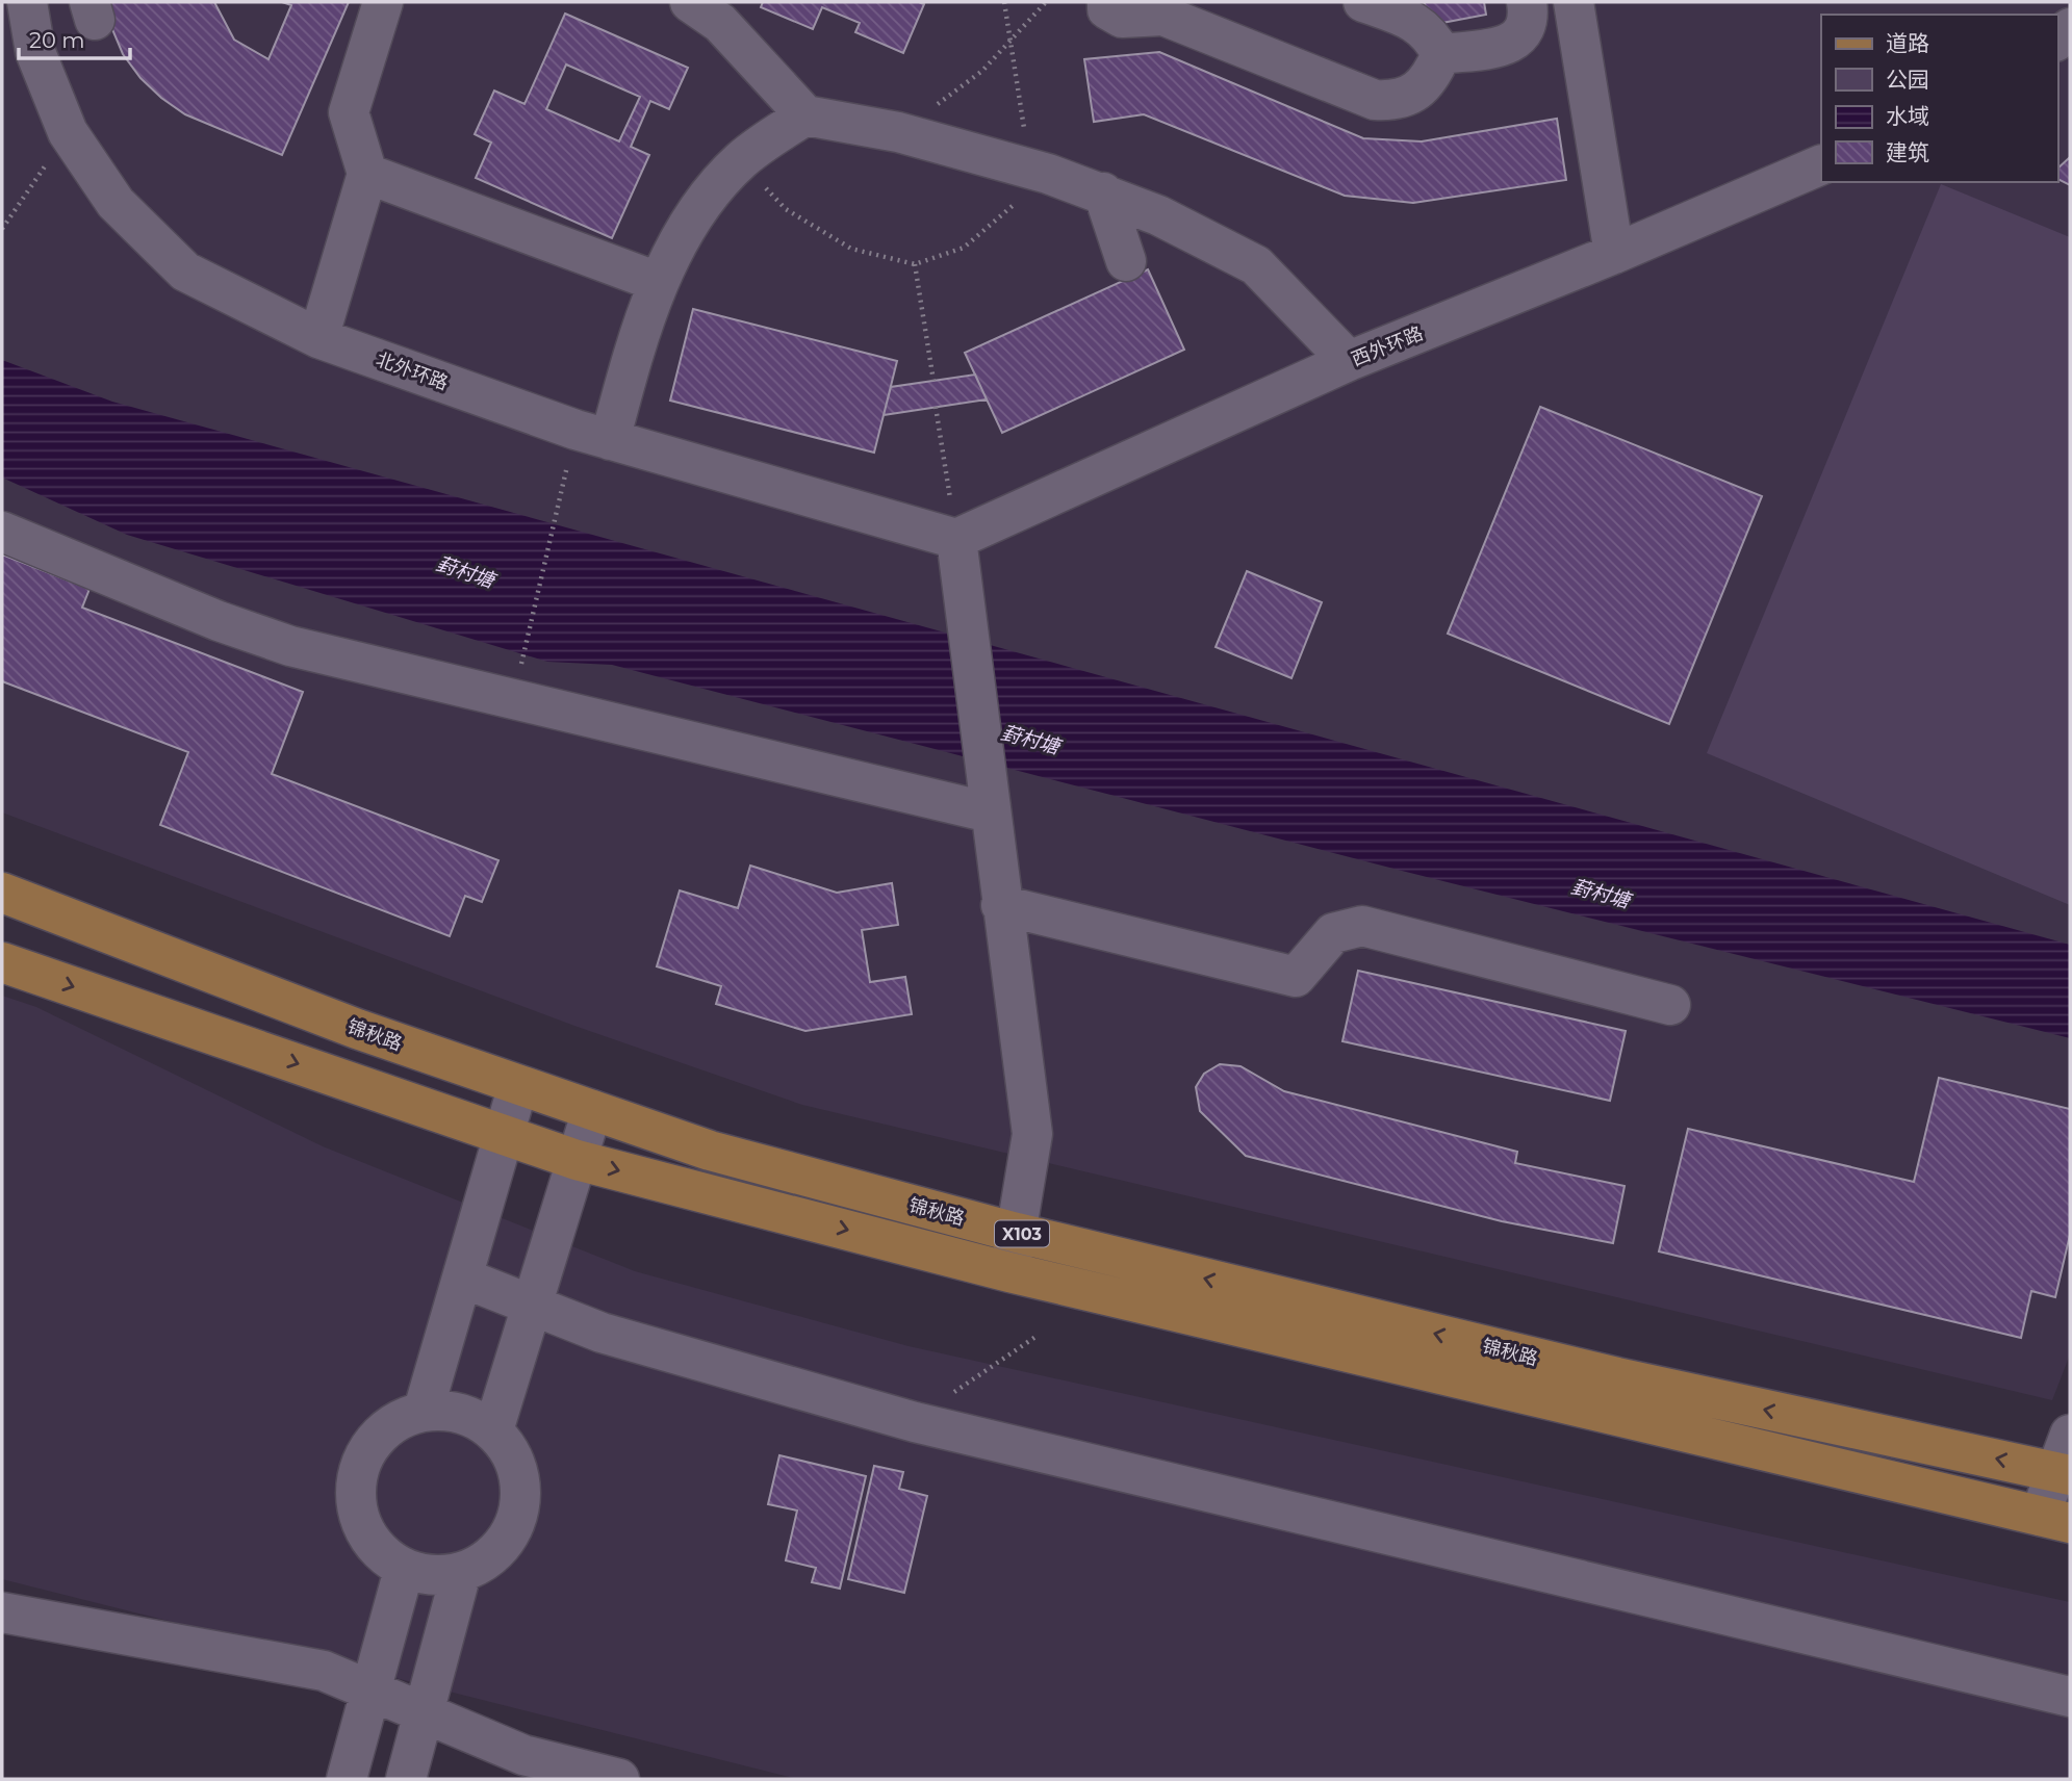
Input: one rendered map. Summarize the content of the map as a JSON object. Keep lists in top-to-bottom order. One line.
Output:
{"streets":{"main road":["锦秋路","X103"],"street":["西外环路","北外环路"]},"crossings":[["西外环路","北外环路"]],"water":["葑村塘"],"legend":["道路","公园","水域","建筑"],"scale_bar":"20 m"}
